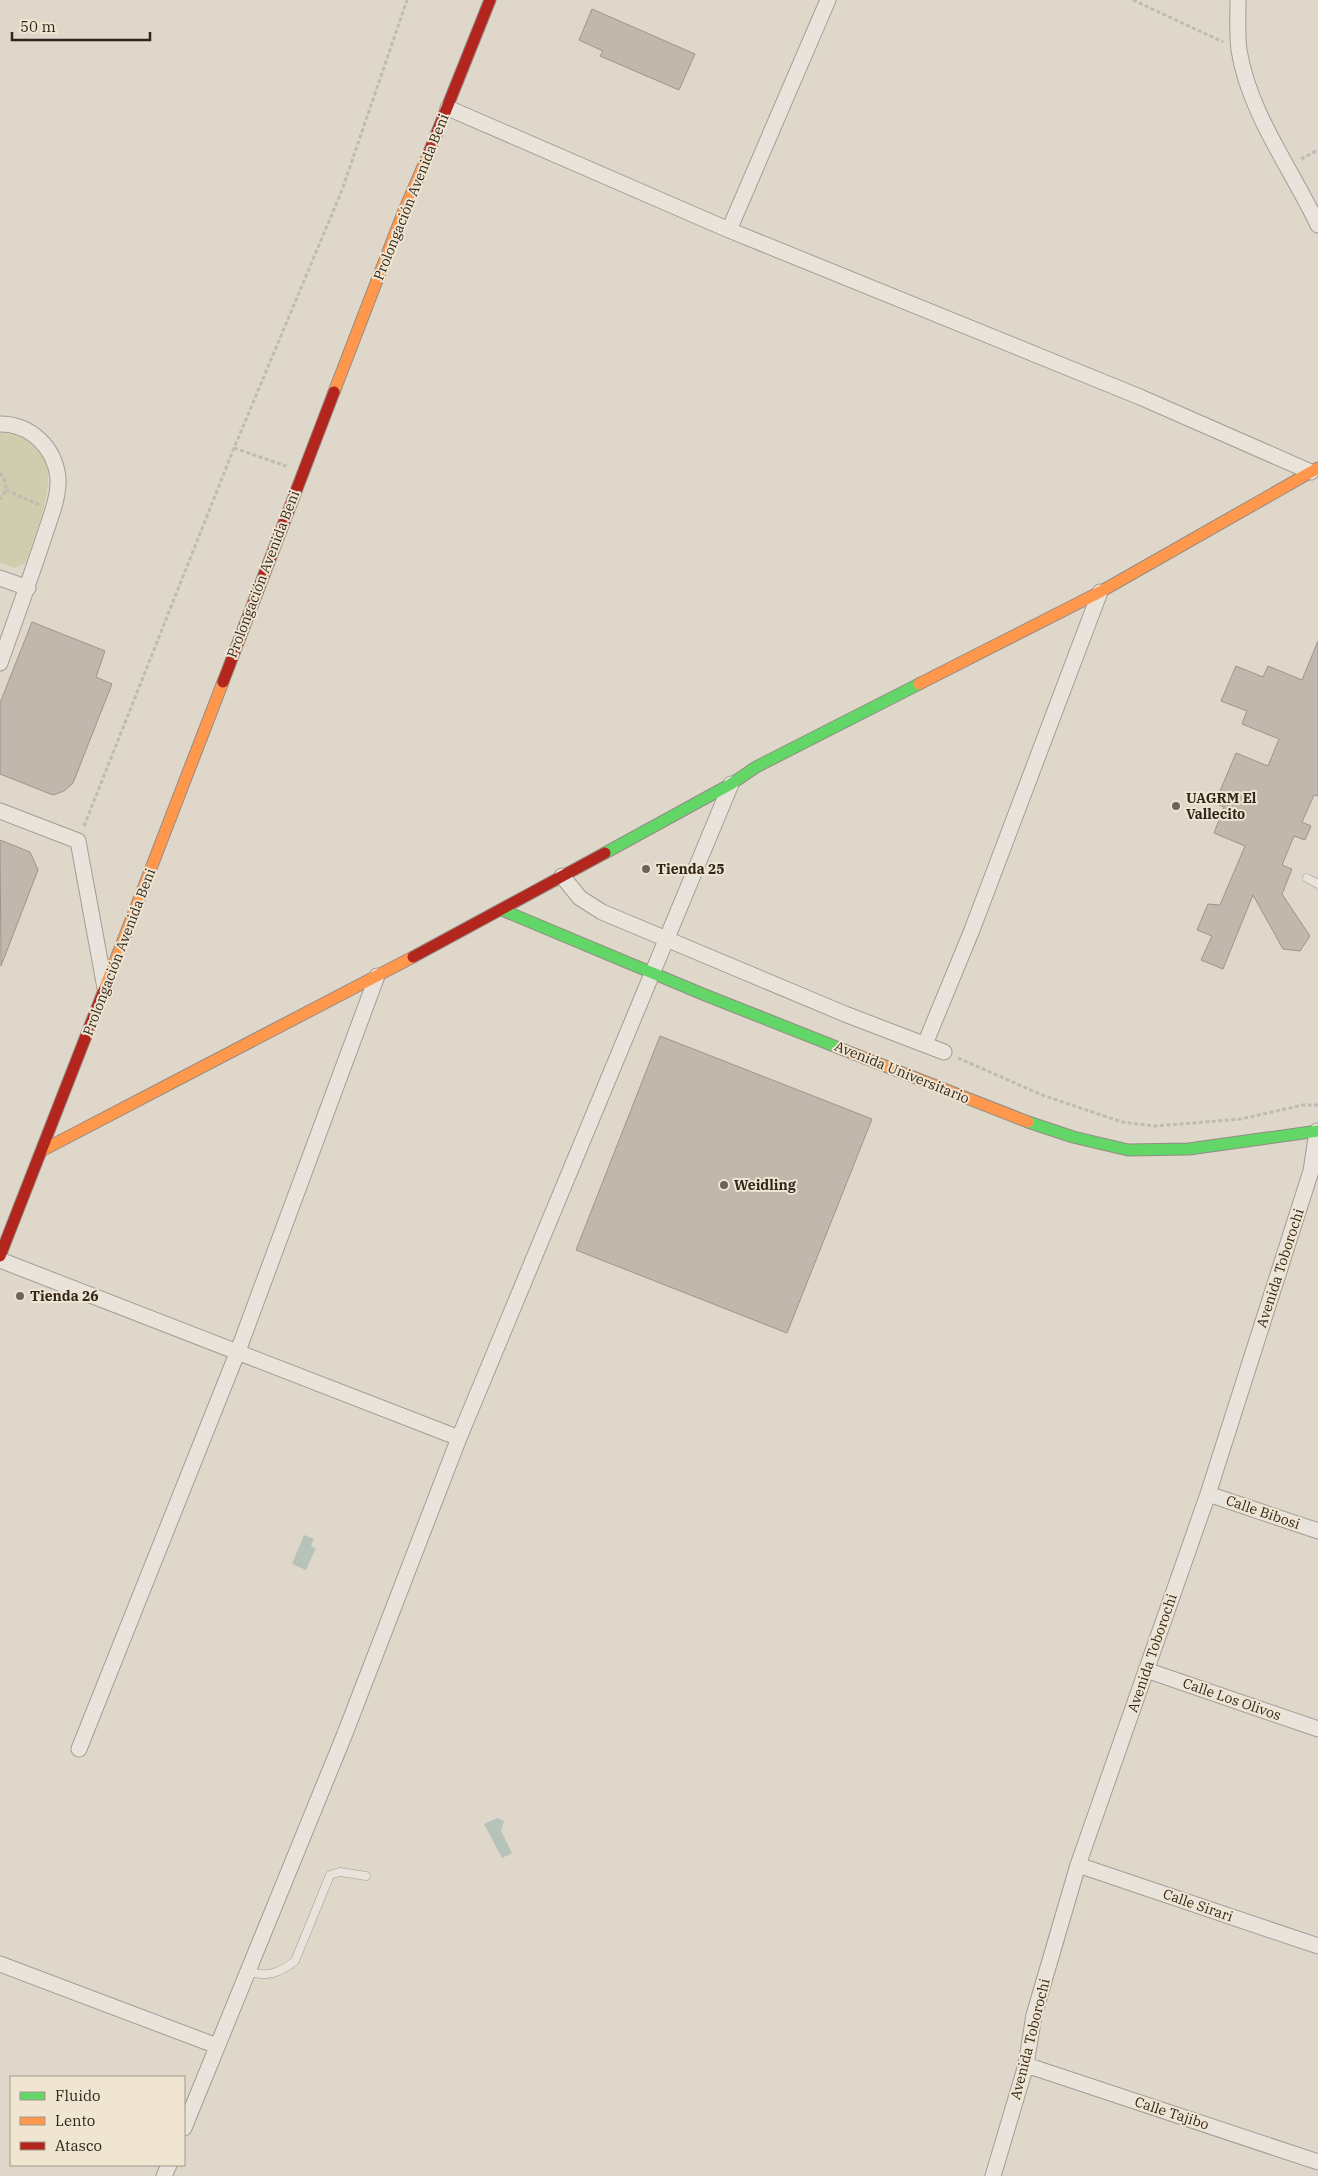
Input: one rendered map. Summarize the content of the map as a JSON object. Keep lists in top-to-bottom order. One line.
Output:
{"streets":{"street":["Prolongación Avenida Beni","Avenida Universitario","Avenida Toborochi","Calle Bibosi","Calle Los Olivos","Calle Sirari","Calle Tajibo"]},"crossings":[["Avenida Universitario","Avenida Toborochi"],["Avenida Toborochi","Calle Bibosi"],["Avenida Toborochi","Calle Los Olivos"],["Avenida Toborochi","Calle Sirari"],["Avenida Toborochi","Calle Tajibo"]],"places":["UAGRM El Vallecito","Tienda 25","Weidling","Tienda 26"],"legend":["Fluido","Lento","Atasco"],"scale_bar":"50 m"}
